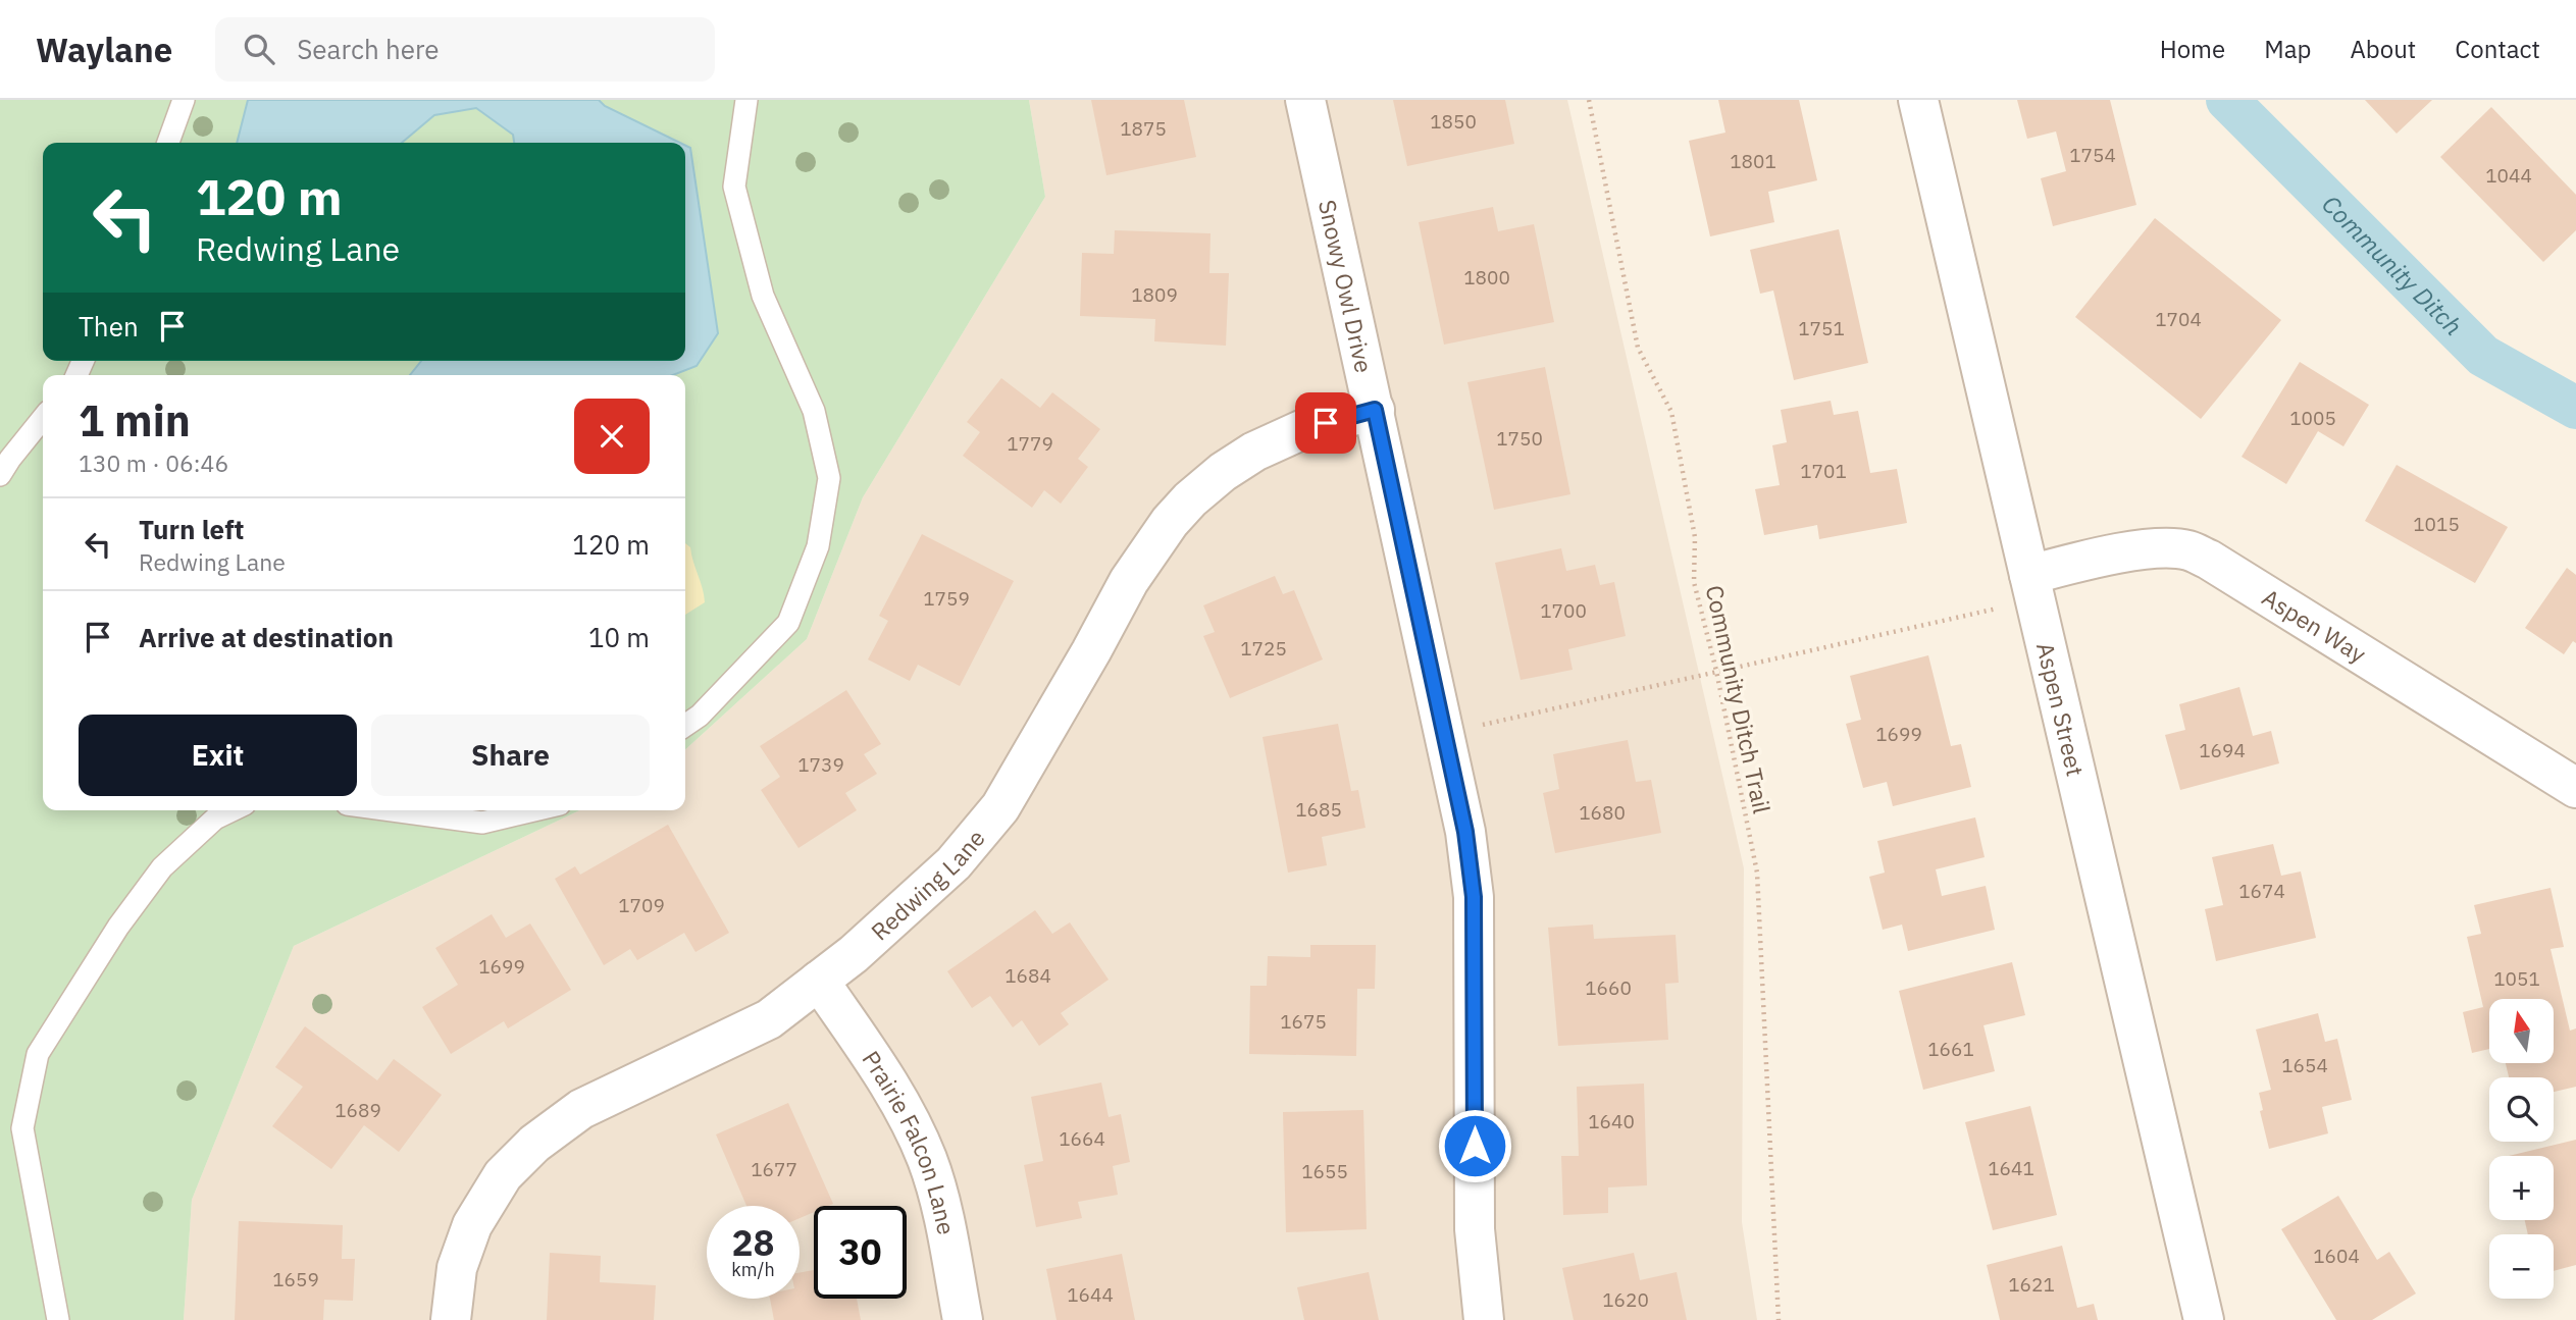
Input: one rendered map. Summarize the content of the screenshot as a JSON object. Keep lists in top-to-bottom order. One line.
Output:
{"streets":{"street":["Snowy Owl Drive","Aspen Way","Aspen Street","Redwing Lane","Prairie Falcon Lane"],"path":["Community Ditch Trail"]},"crossings":[["Snowy Owl Drive","Redwing Lane"],["Aspen Way","Aspen Street"],["Redwing Lane","Prairie Falcon Lane"]],"water":["Community Ditch"],"house_numbers":["1850","1875","1754","1801","1044","1800","1809","1704","1751","1005","1750","1779","1701","1015","1759","1700","1725","1699","1694","1739","1685","1680","1674","1709","1699","1684","1051","1660","1675","1661","1654","1689","1640","1664","1641","1677","1655","1604","1659","1621","1644","1620"],"north":"top","page":{"header":"Waylane","search":"Search here","nav":["Home","Map","About","Contact"],"turn":["120 m","Redwing Lane"],"then":"Then","heading":["1 min","130 m · 06:46"],"list":[{"name":"Turn left","note":"Redwing Lane","value":"120 m"},{"name":"Arrive at destination","value":"10 m"}],"buttons":["Exit","Share"],"map_buttons":["+","−"],"speed":"28 km/h","limit":"30"}}
